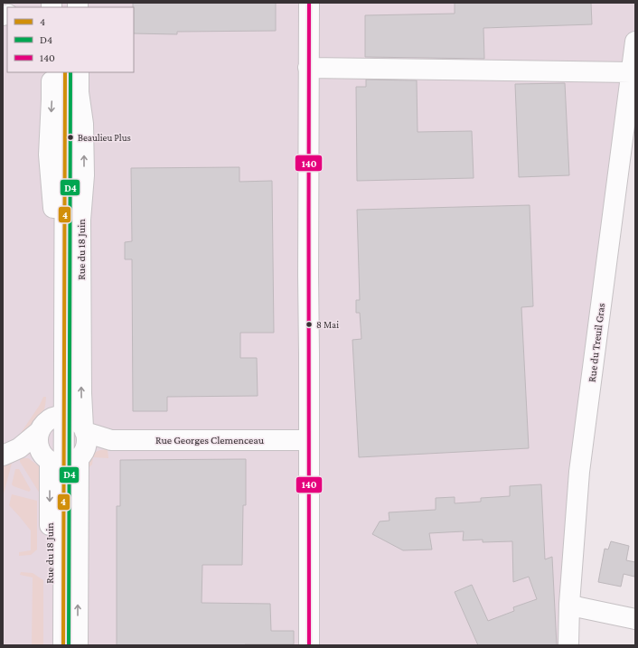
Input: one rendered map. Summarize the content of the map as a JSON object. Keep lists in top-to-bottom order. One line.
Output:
{"streets":{"street":["Rue du 18 Juin","Rue du Treuil Gras","Rue Georges Clemenceau"]},"crossings":[["Rue du 18 Juin","Rue Georges Clemenceau"]],"places":["Beaulieu Plus","8 Mai"],"lines":["transit line 140","transit line 4","transit line D4"],"legend":["4","D4","140"]}
